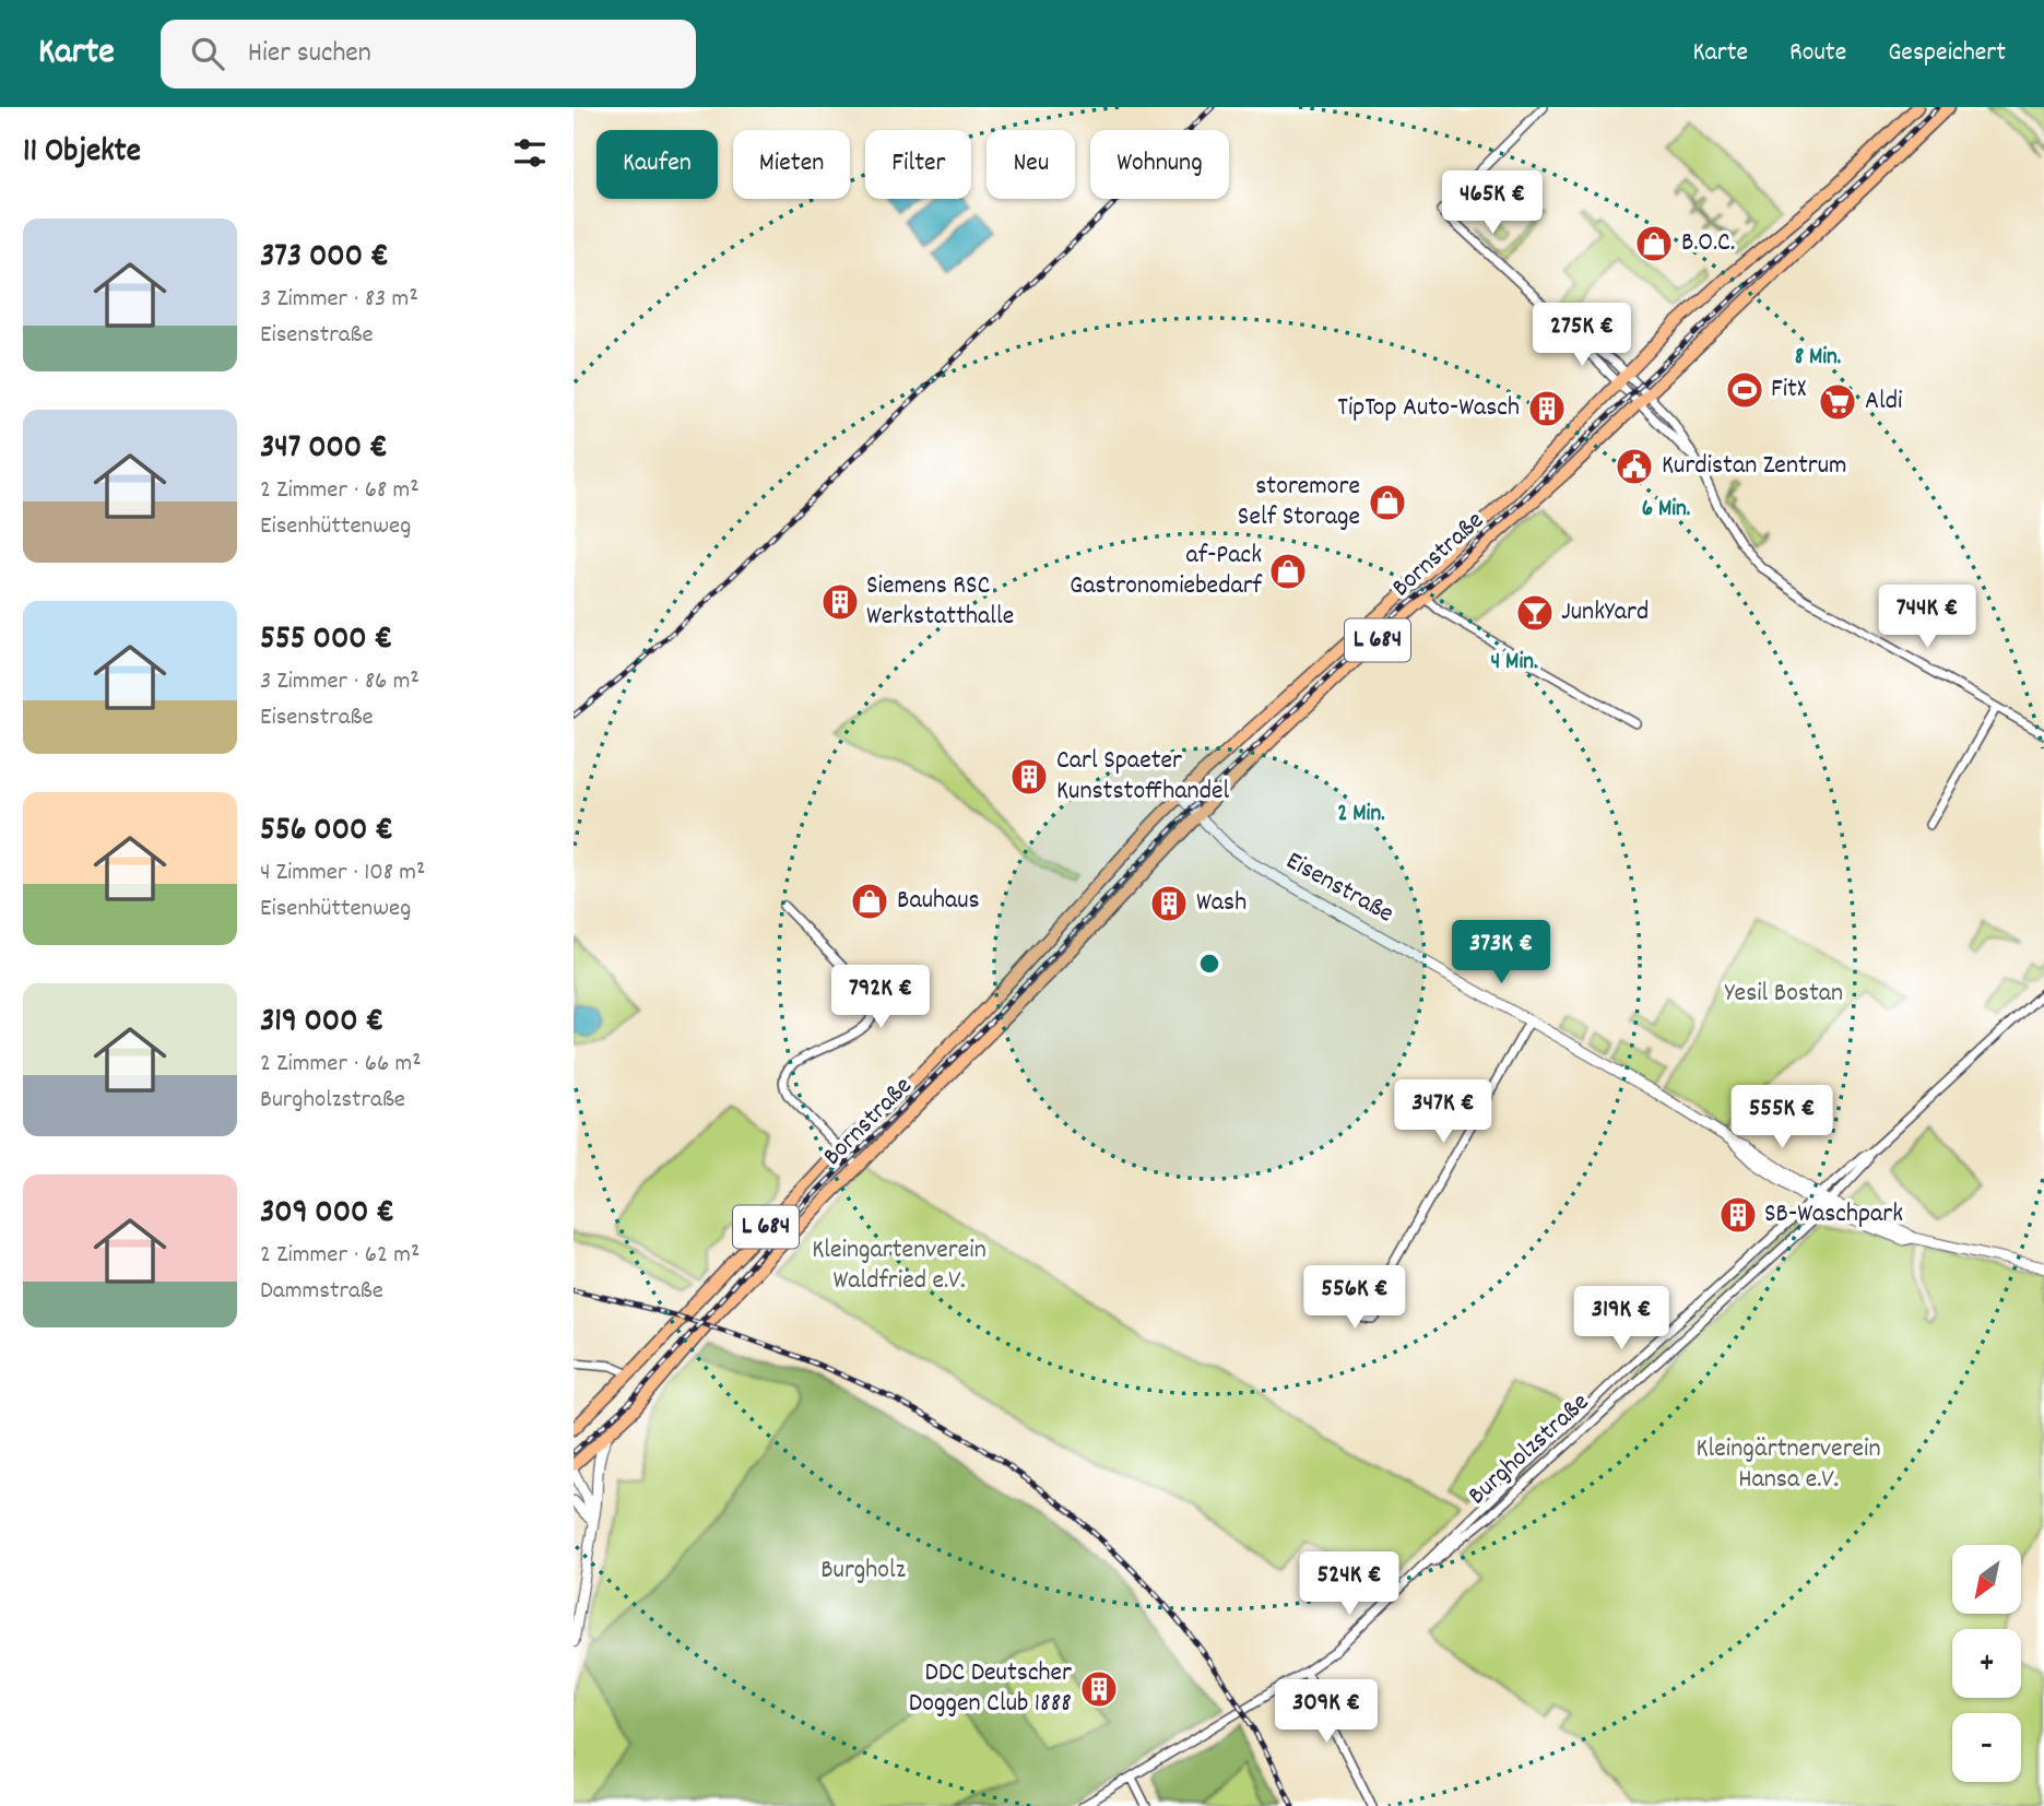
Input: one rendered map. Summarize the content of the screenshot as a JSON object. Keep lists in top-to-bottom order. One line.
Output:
{"streets":{"main road":["Bornstraße","L 684"],"street":["Eisenstraße","Burgholzstraße"]},"crossings":[["Bornstraße","L 684"],["Bornstraße","Eisenstraße"],["Eisenstraße","Burgholzstraße"]],"parks":["Yesil Bostan","Kleingartenverein Waldfried e.V.","Kleingärtnerverein Hansa e.V.","Burgholz"],"places":{"shop":["B.O.C.","storemore Self Storage","af-Pack Gastronomiebedarf","Bauhaus"],"sports":["FitX"],"supermarket":["Aldi"],"building":["TipTop Auto-Wasch","Siemens RSC Werkstatthalle","Carl Spaeter Kunststoffhandel","Wash","SB-Waschpark","DDC Deutscher Doggen Club 1888"],"public building":["Kurdistan Zentrum"],"bar":["JunkYard"]},"north":"bottom left","page":{"header":"Karte","search":"Hier suchen","nav":["Karte","Route","Gespeichert"],"heading":"11 Objekte","chip":["Kaufen","Mieten","Filter","Neu","Wohnung"],"price":["465K €","275K €","744K €","373K €","792K €","347K €","555K €","556K €","319K €","524K €","309K €"],"list":[{"name":"373 000 €","note":"3 Zimmer · 83 m² · Eisenstraße"},{"name":"347 000 €","note":"2 Zimmer · 68 m² · Eisenhüttenweg"},{"name":"555 000 €","note":"3 Zimmer · 86 m² · Eisenstraße"},{"name":"556 000 €","note":"4 Zimmer · 108 m² · Eisenhüttenweg"},{"name":"319 000 €","note":"2 Zimmer · 66 m² · Burgholzstraße"},{"name":"309 000 €","note":"2 Zimmer · 62 m² · Dammstraße"}],"map_buttons":["+","−"]},"rings":["8 Min.","6 Min.","4 Min.","2 Min."]}
